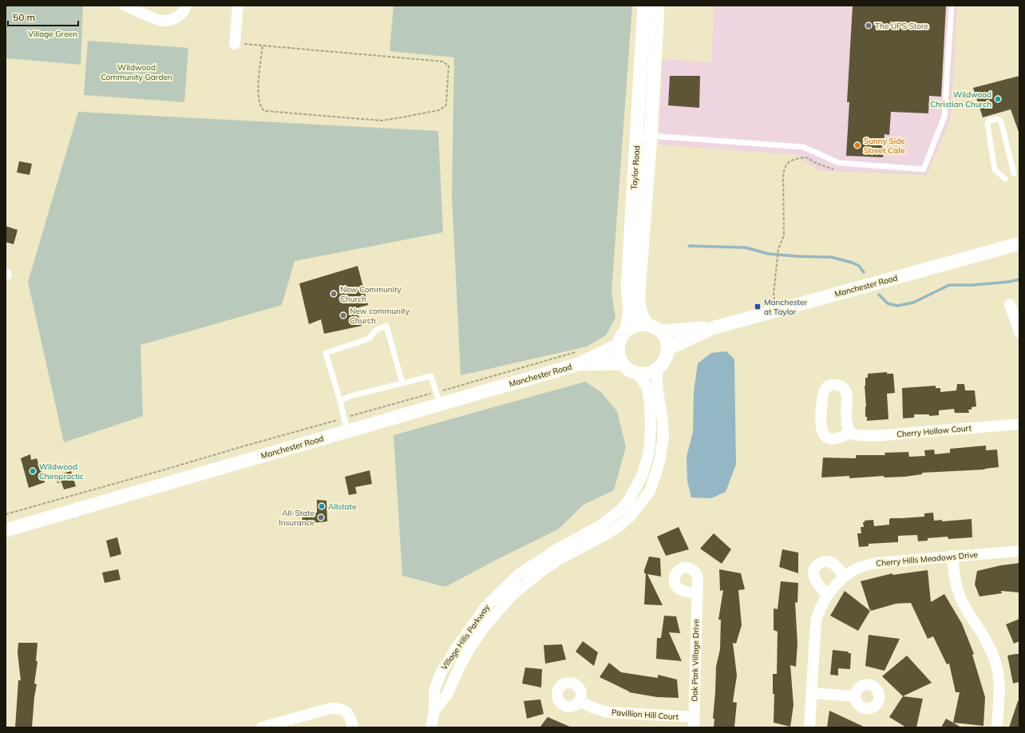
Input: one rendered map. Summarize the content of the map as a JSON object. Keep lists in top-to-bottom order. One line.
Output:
{"streets":{"street":["Taylor Road","Manchester Road","Cherry Hollow Court","Cherry Hills Meadows Drive","Village Hills Parkway","Oak Park Village Drive","Pavillion Hill Court"]},"crossings":[["Taylor Road","Manchester Road"],["Taylor Road","Village Hills Parkway"],["Manchester Road","Village Hills Parkway"],["Oak Park Village Drive","Pavillion Hill Court"]],"parks":["Village Green","Wildwood Community Garden"],"places":{"other":["The UPS Store","Wildwood Christian Church","Sunny Side Street Cafe","New Community Church","New community Church","Wildwood Chiropractic","Allstate","All-State Insurance"],"transit":["Manchester at Taylor"]},"scale_bar":"50 m"}
